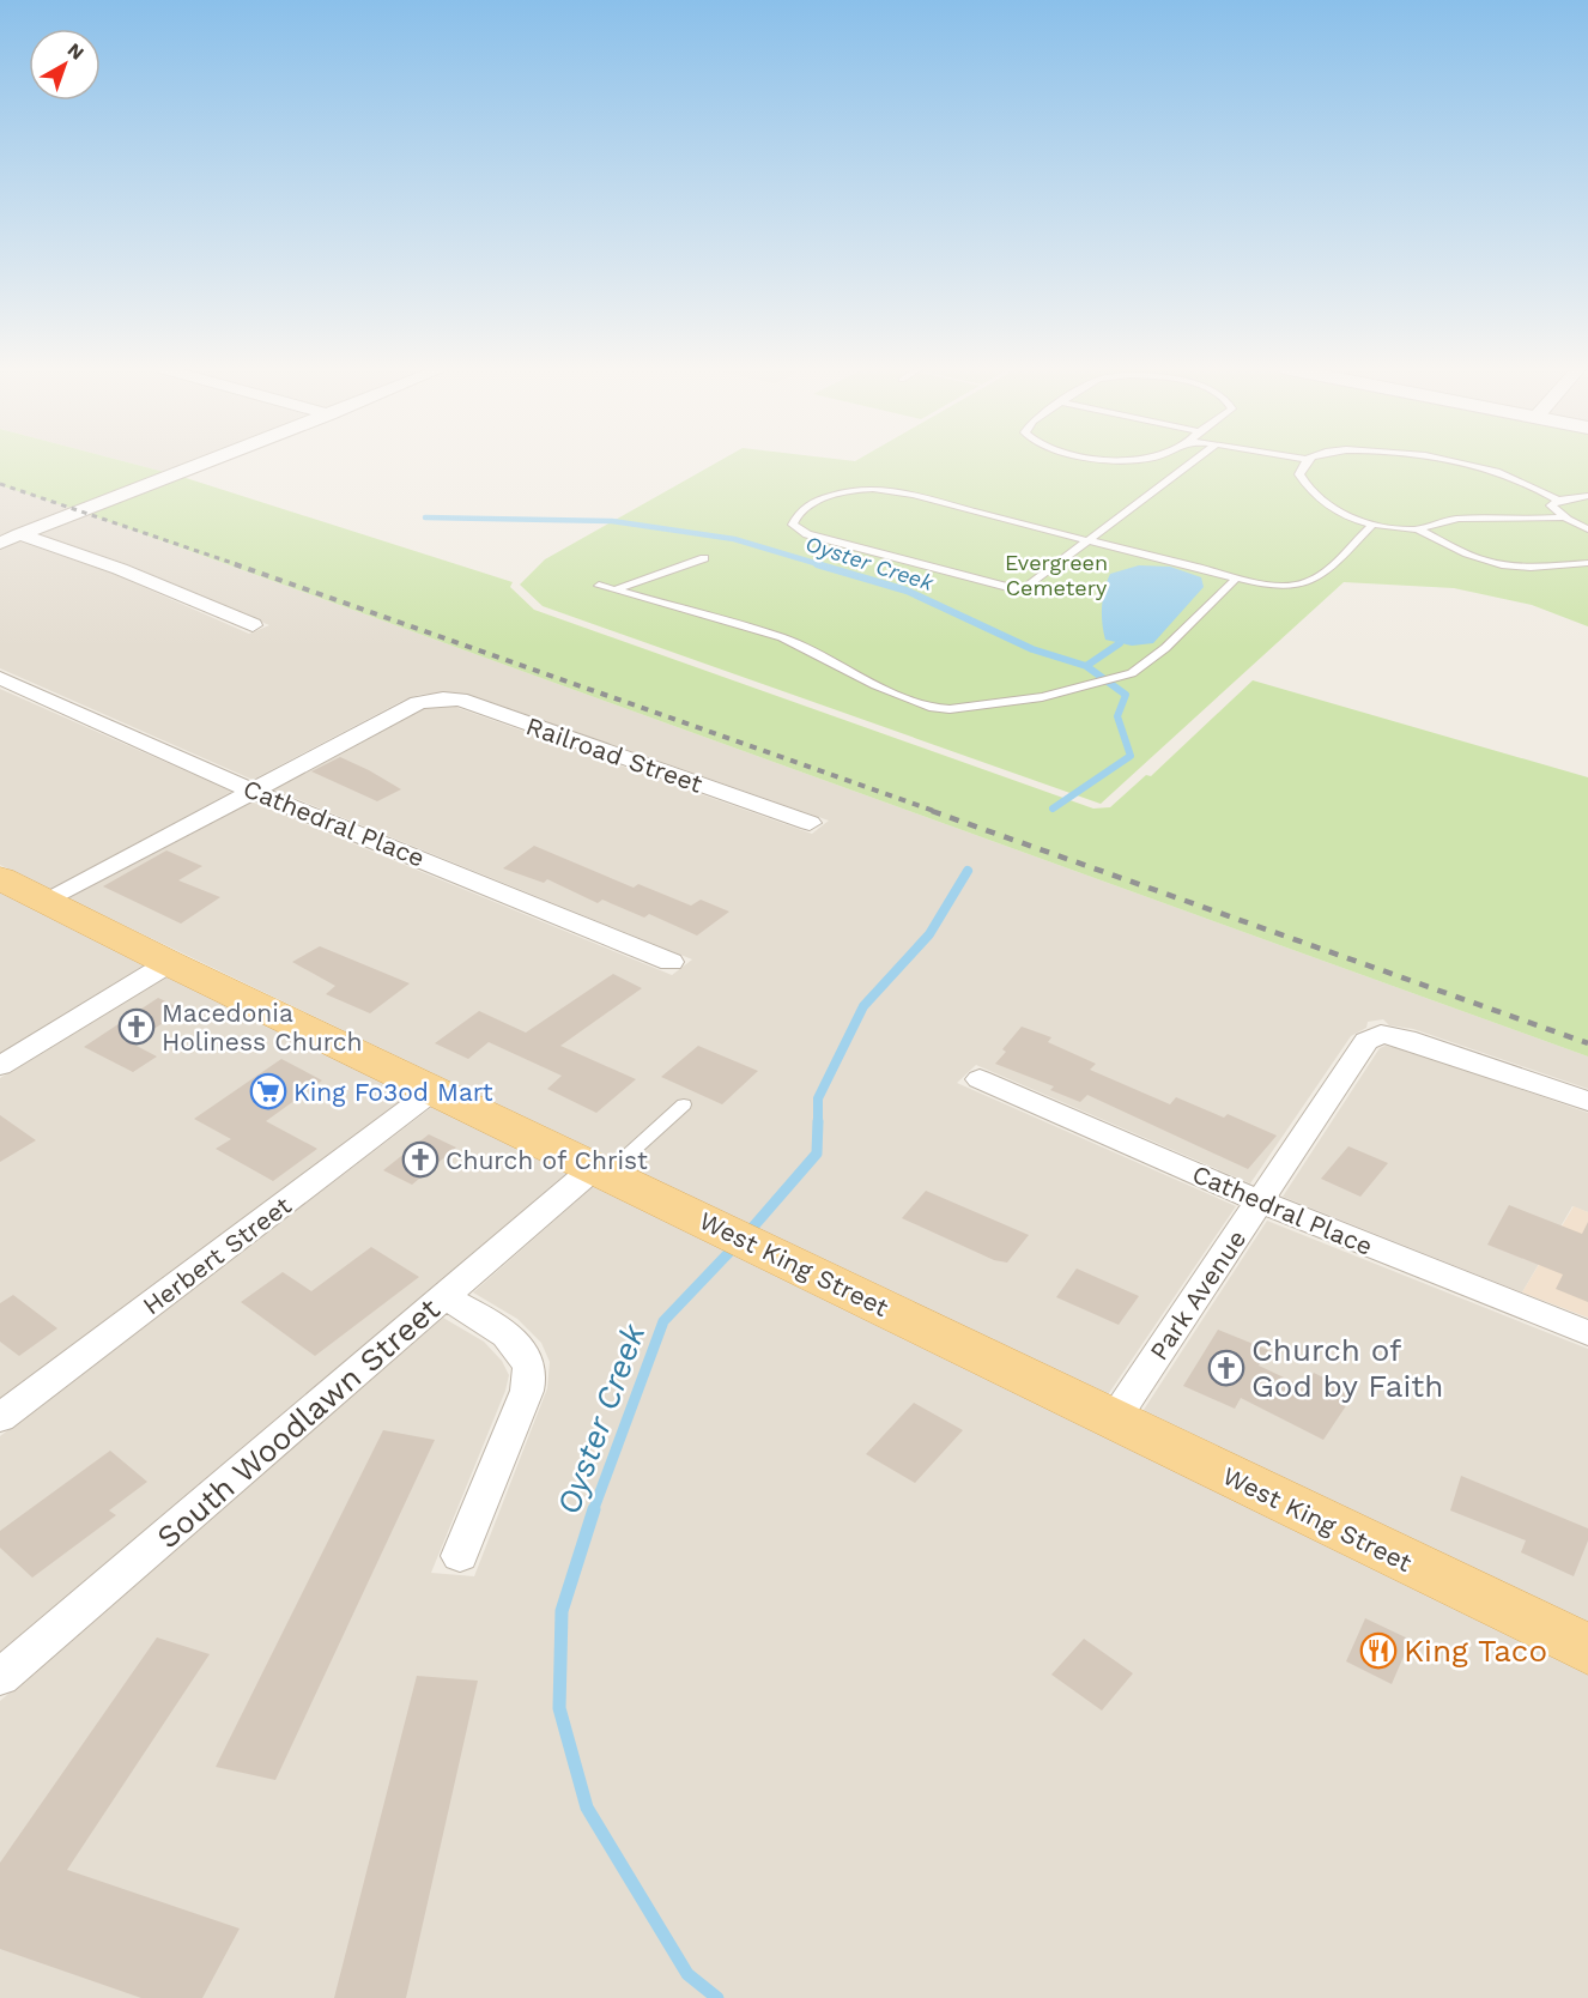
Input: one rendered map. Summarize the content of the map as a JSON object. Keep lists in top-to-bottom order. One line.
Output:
{"streets":{"main road":["West King Street"],"street":["Railroad Street","Cathedral Place","Herbert Street","Park Avenue","South Woodlawn Street"]},"crossings":[["Railroad Street","Cathedral Place"],["Cathedral Place","Park Avenue"],["Herbert Street","West King Street"],["West King Street","Park Avenue"],["West King Street","South Woodlawn Street"]],"water":["Oyster Creek"],"parks":["Evergreen Cemetery"],"places":{"church":["Macedonia Holiness Church","Church of Christ","Church of God by Faith"],"supermarket":["King Fo3od Mart"],"restaurant":["King Taco"]},"north":"top right"}
